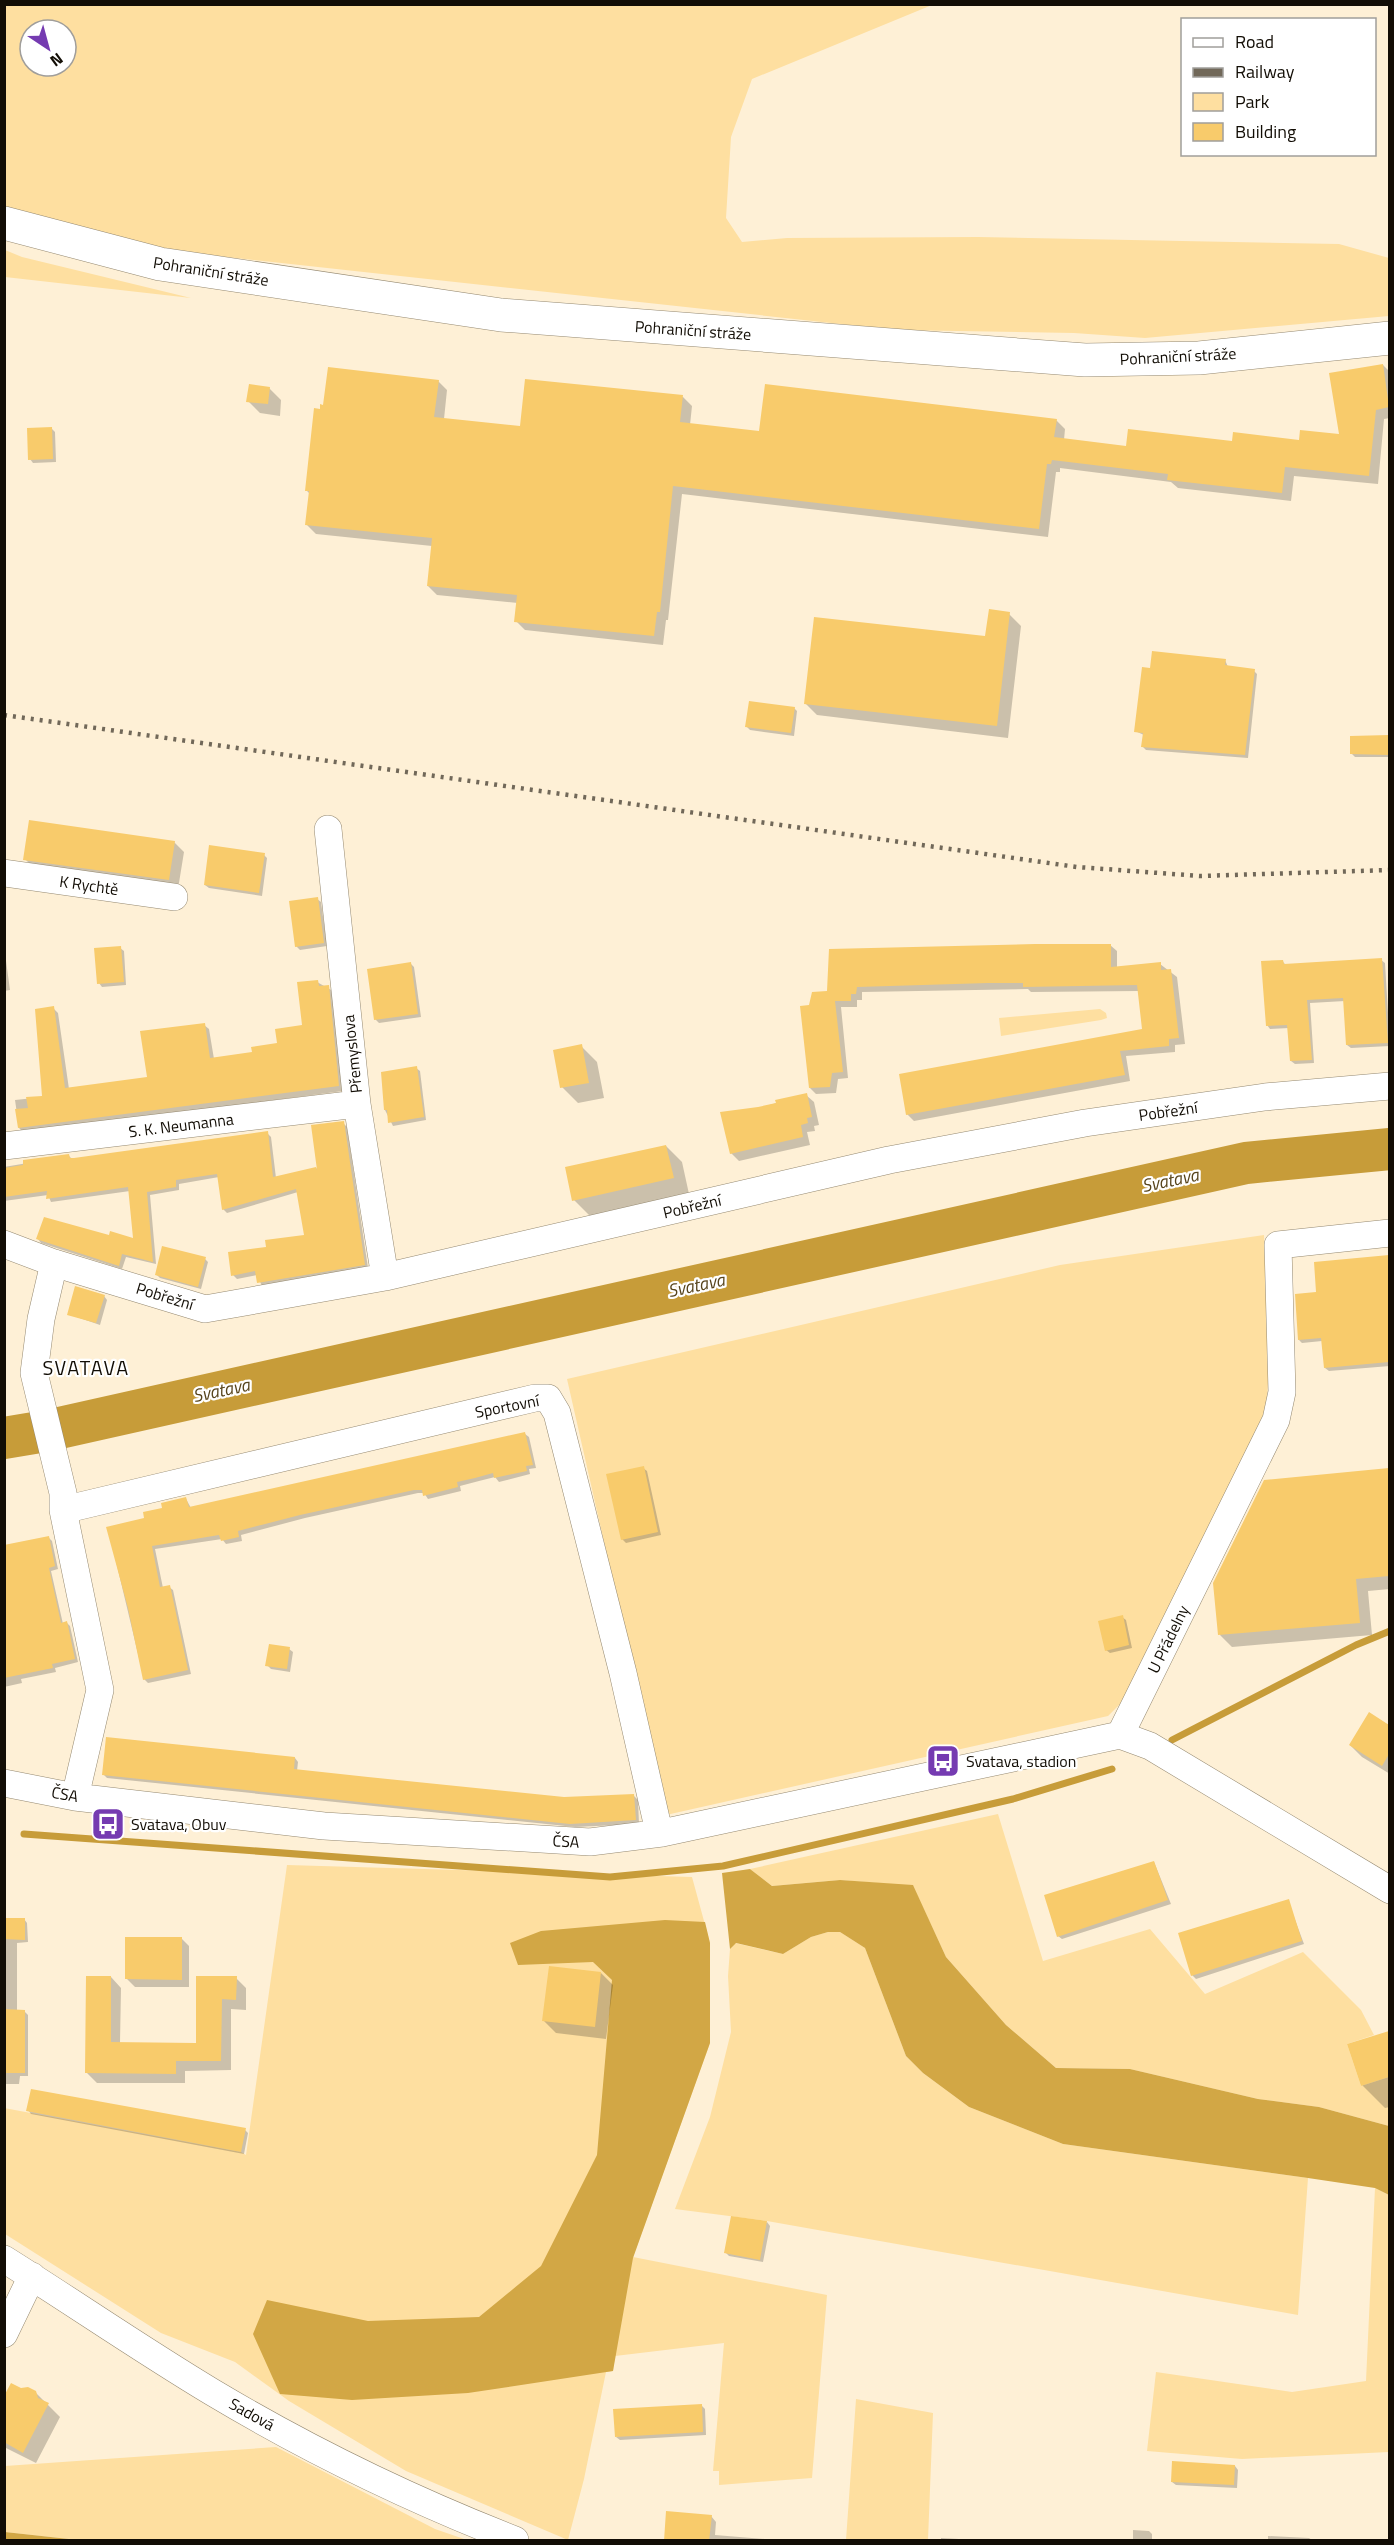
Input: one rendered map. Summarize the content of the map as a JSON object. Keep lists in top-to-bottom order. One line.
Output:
{"streets":{"street":["Pohraniční stráže","K Rychtě","Přemyslova","Pobřežní","S. K. Neumanna","Sportovní","U Přádelny","ČSA","Sadová"]},"crossings":[["Přemyslova","Pobřežní"],["Přemyslova","S. K. Neumanna"],["Sportovní","ČSA"],["U Přádelny","ČSA"]],"districts":["SVATAVA"],"water":["Svatava"],"places":{"bus stop":["Svatava, stadion","Svatava, Obuv"]},"legend":["Road","Railway","Park","Building"],"north":"bottom right"}
